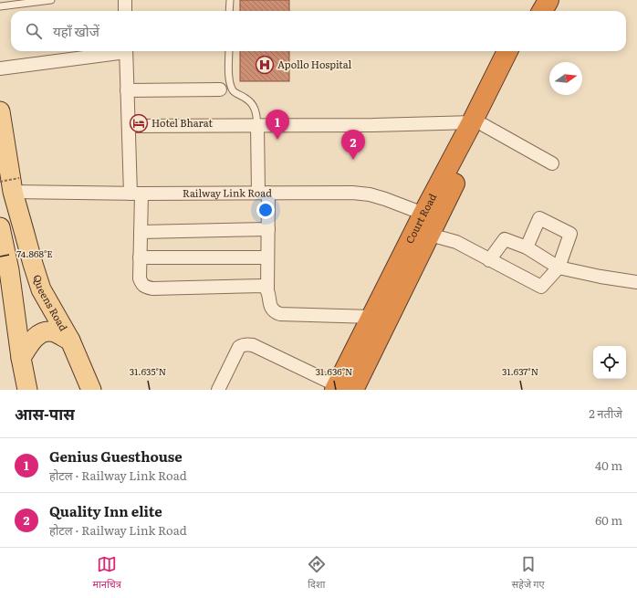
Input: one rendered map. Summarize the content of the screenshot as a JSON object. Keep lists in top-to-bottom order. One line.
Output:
{"streets":{"highway":["Court Road"],"main road":["Queens Road"],"street":["Railway Link Road"]},"crossings":[["Railway Link Road","Court Road"],["Railway Link Road","Queens Road"]],"places":{"hospital":["Apollo Hospital"],"hotel":["Hotel Bharat"]},"north":"right","page":{"search":"यहाँ खोजें","pins":["1","2"],"heading":["आस-पास","2 नतीजे"],"list":[{"mark":"1","name":"Genius Guesthouse","note":"होटल · Railway Link Road","value":"40 m"},{"mark":"2","name":"Quality Inn elite","note":"होटल · Railway Link Road","value":"60 m"}],"nav":["मानचित्र","दिशा","सहेजे गए"]},"coordinates":["74.868°E","31.635°N","31.636°N","31.637°N"]}
